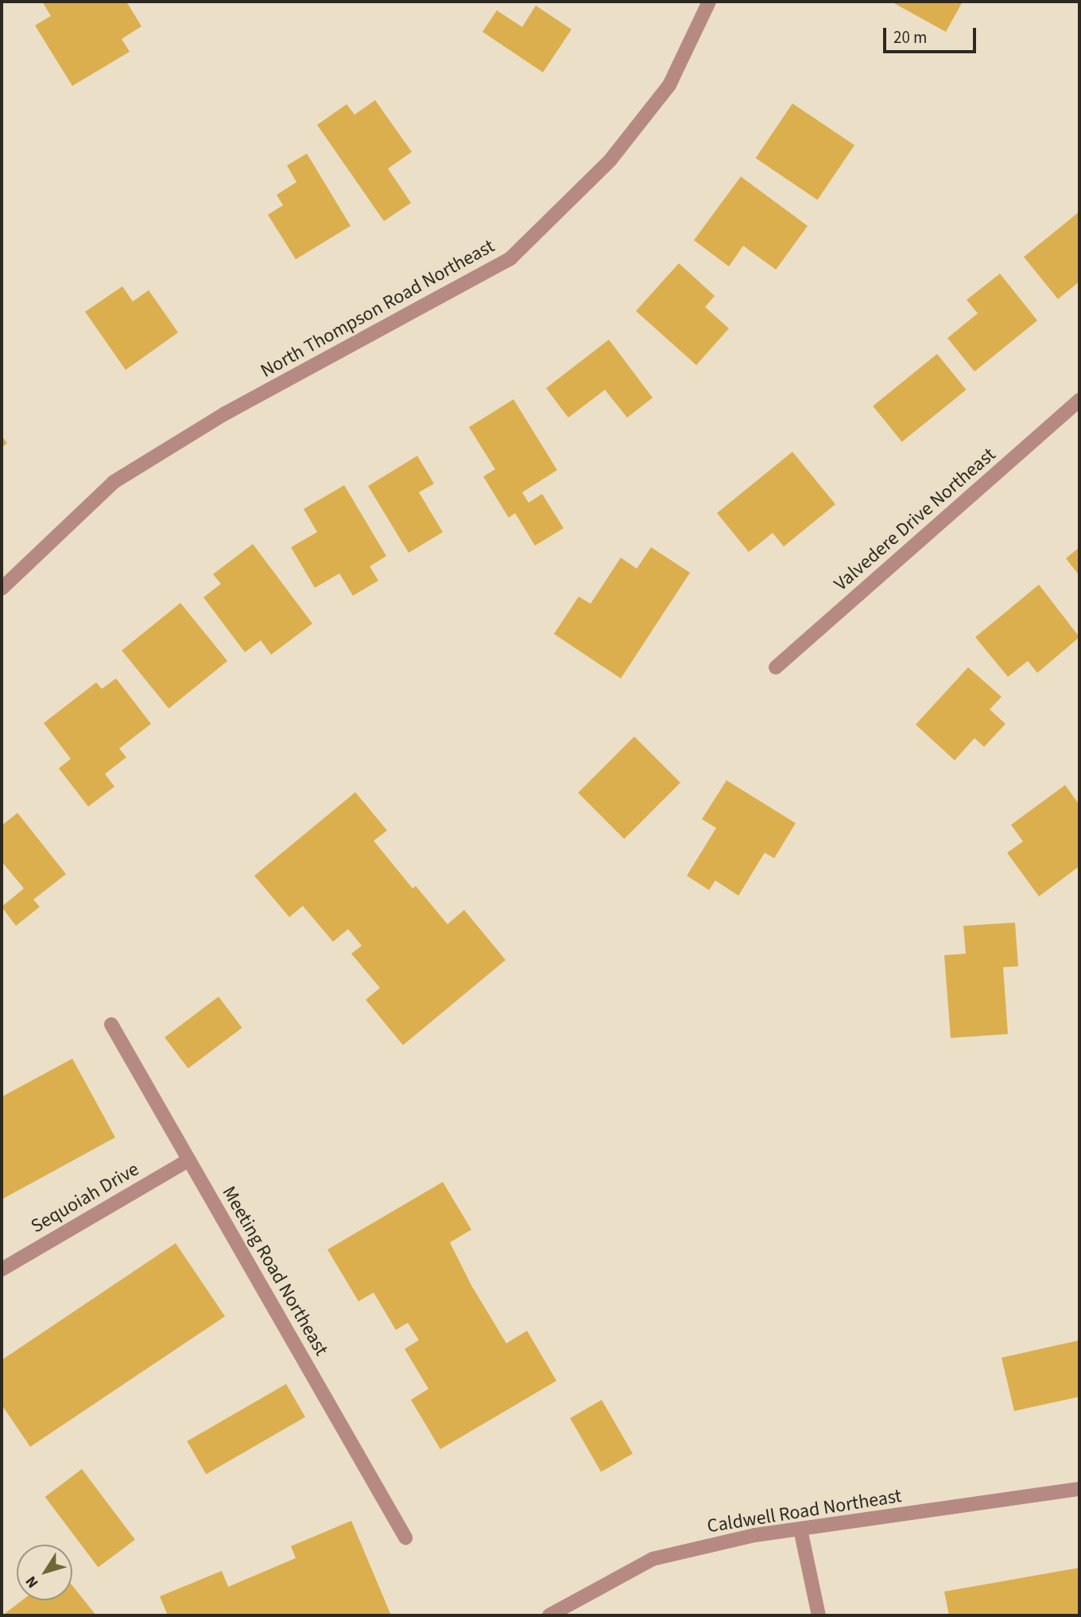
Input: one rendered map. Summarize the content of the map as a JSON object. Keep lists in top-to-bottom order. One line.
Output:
{"streets":{"street":["North Thompson Road Northeast","Valvedere Drive Northeast","Sequoiah Drive","Meeting Road Northeast","Caldwell Road Northeast"]},"crossings":[["Sequoiah Drive","Meeting Road Northeast"]],"scale_bar":"20 m","north":"bottom left"}
